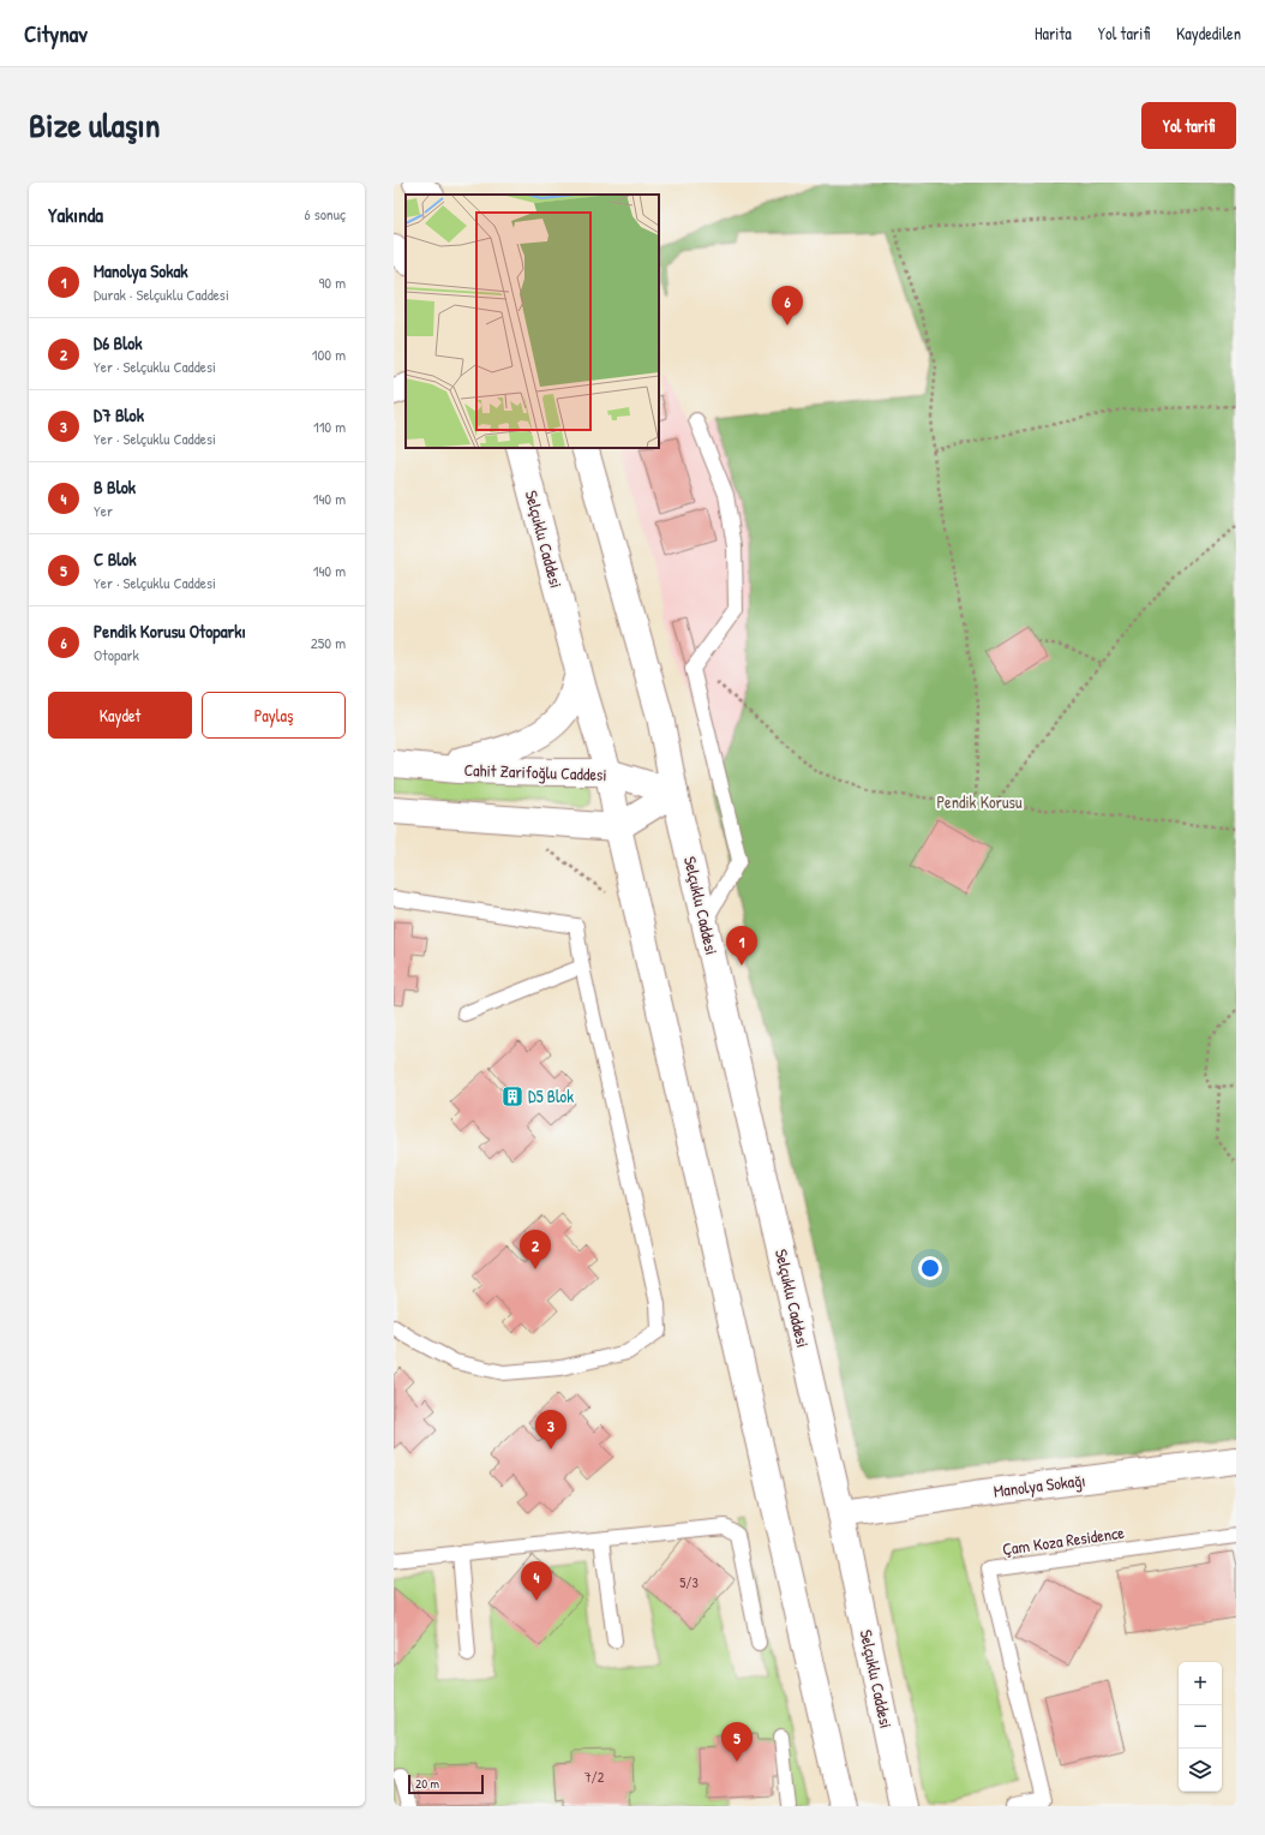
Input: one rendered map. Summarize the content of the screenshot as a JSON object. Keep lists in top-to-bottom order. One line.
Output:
{"streets":{"main road":["Selçuklu Caddesi","Cahit Zarifoğlu Caddesi","Manolya Sokağı"],"lane":["Çam Koza Residence"]},"crossings":[["Selçuklu Caddesi","Cahit Zarifoğlu Caddesi"],["Selçuklu Caddesi","Manolya Sokağı"]],"parks":["Pendik Korusu"],"places":{"building":["D5 Blok"]},"house_numbers":["5/3","7/2"],"scale_bar":"20 m","page":{"header":"Citynav","nav":["Harita","Yol tarifi","Kaydedilen"],"title":"Bize ulaşın","buttons":["Yol tarifi",["Kaydet","Paylaş"]],"heading":["Yakında","6 sonuç"],"list":[{"mark":"1","name":"Manolya Sokak","note":"Durak · Selçuklu Caddesi","value":"90 m"},{"mark":"2","name":"D6 Blok","note":"Yer · Selçuklu Caddesi","value":"100 m"},{"mark":"3","name":"D7 Blok","note":"Yer · Selçuklu Caddesi","value":"110 m"},{"mark":"4","name":"B Blok","note":"Yer","value":"140 m"},{"mark":"5","name":"C Blok","note":"Yer · Selçuklu Caddesi","value":"140 m"},{"mark":"6","name":"Pendik Korusu Otoparkı","note":"Otopark","value":"250 m"}],"pins":["6","1","2","3","4","5"],"map_buttons":["+","−"],"scale":"20 m"}}
